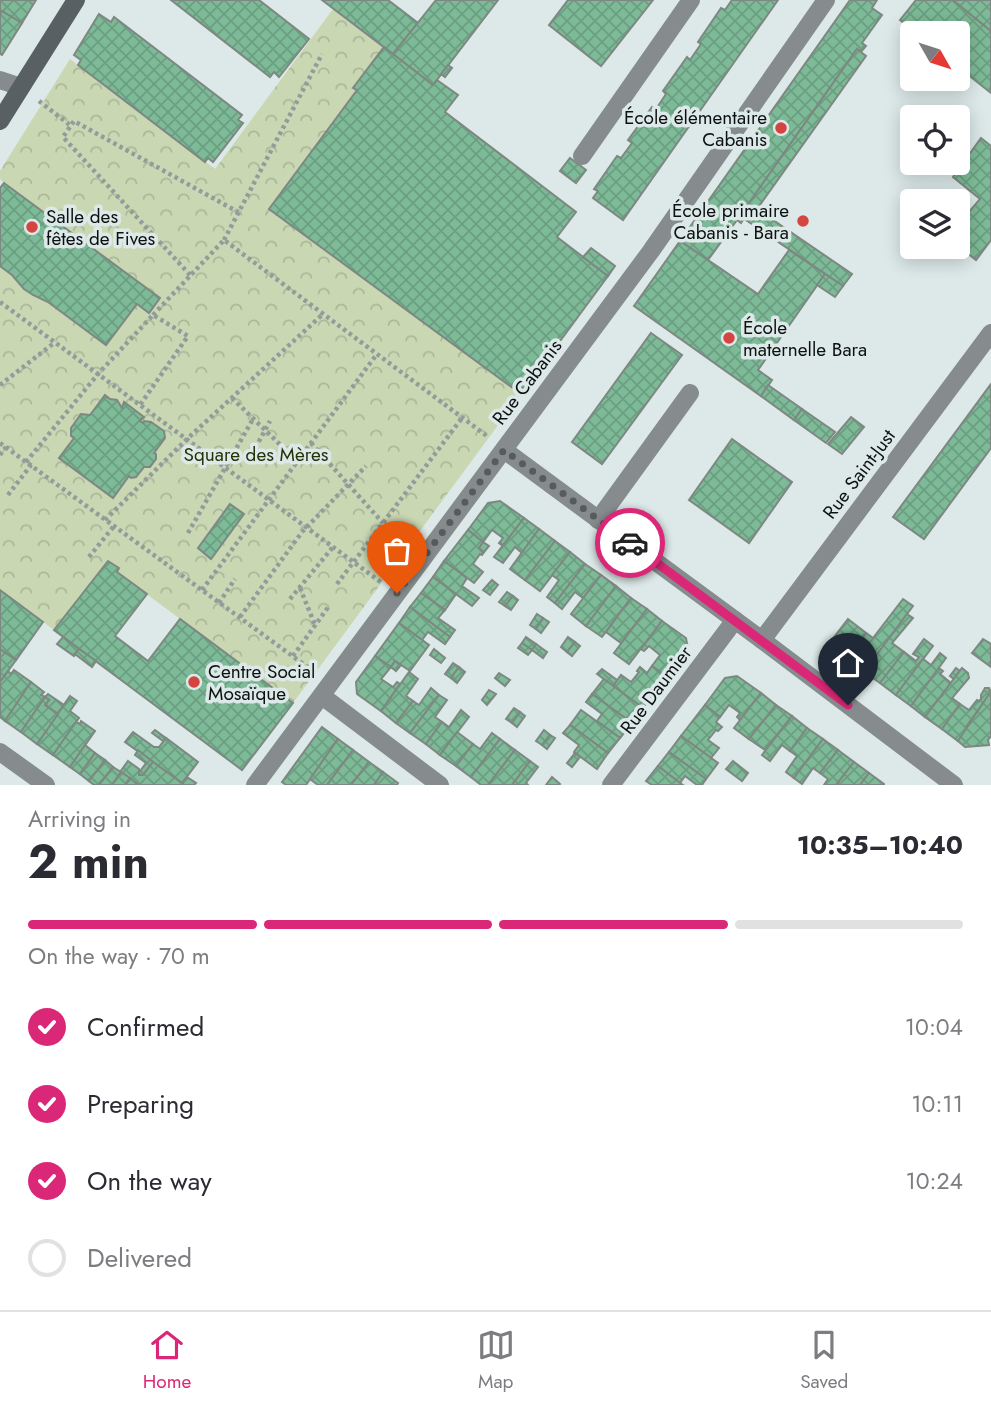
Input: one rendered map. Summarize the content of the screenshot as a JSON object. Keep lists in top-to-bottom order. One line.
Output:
{"streets":{"street":["Rue Cabanis","Rue Saint-Just","Rue Daumier"]},"parks":["Square des Mères"],"places":["École élémentaire Cabanis","École primaire Cabanis - Bara","Salle des fêtes de Fives","École maternelle Bara","Centre Social Mosaïque"],"north":"bottom right","page":{"heading":["2 min","Arriving in","10:35–10:40"],"bar":"On the way · 70 m","list":[["Confirmed","10:04"],["Preparing","10:11"],["On the way","10:24"],"Delivered"],"tabs":["Home","Map","Saved"]}}
